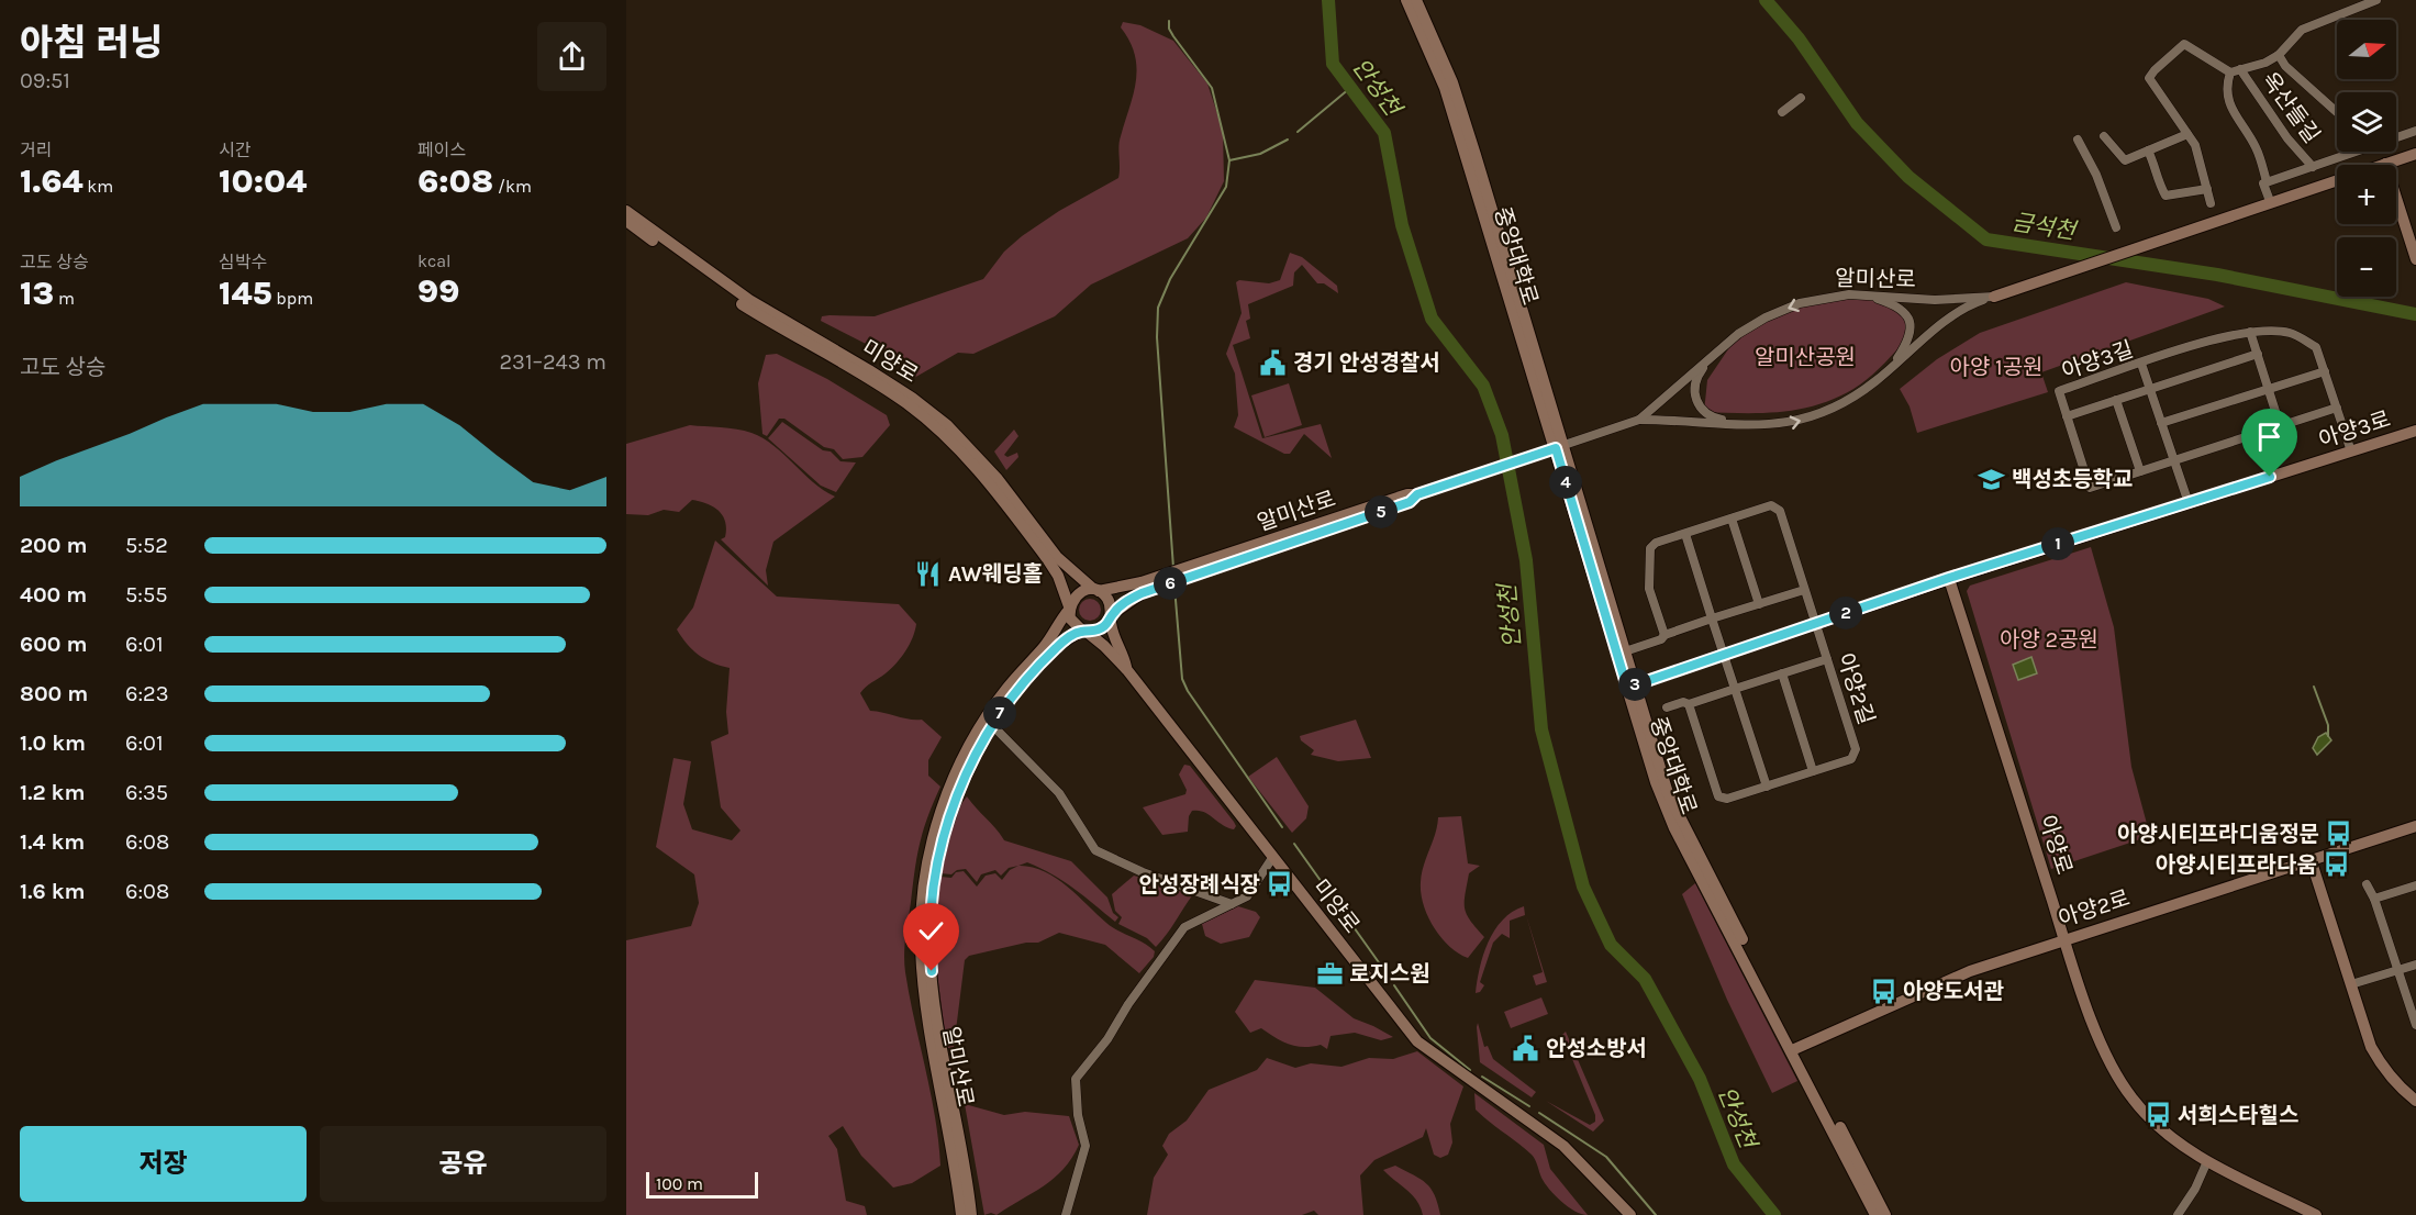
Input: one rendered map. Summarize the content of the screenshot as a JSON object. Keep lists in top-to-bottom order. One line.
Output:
{"streets":{"street":["옥산들길","중앙대학로","알미산로","아양3길","미양로","아양3로","아양2길","아양로","아양2로"]},"crossings":[["중앙대학로","알미산로"],["중앙대학로","아양3로"],["중앙대학로","아양2로"],["알미산로","미양로"],["아양3길","아양3로"],["아양3로","아양2길"],["아양3로","아양로"],["아양로","아양2로"]],"water":["안성천","금석천"],"parks":["알미산공원","아양 1공원","아양 2공원"],"places":{"public building":["경기 안성경찰서","안성소방서"],"school or university":["백성초등학교"],"restaurant":["AW웨딩홀"],"bus stop":["아양시티프라디움정문","아양시티프라다움","안성장례식장","아양도서관","서희스타힐스"],"office":["로지스원"]},"scale_bar":"100 m","north":"right","page":{"heading":["아침 러닝","09:51"],"map_buttons":["+","−"],"stats":[["거리","1.64 km"],["시간","10:04"],["페이스","6:08 /km"],["고도 상승","13 m"],["심박수","145 bpm"],["kcal","99"]],"chart":["고도 상승","231–243 m"],"pins":["4","5","1","6","2","3","7"],"list":[{"name":"200 m","note":"5:52"},{"name":"400 m","note":"5:55"},{"name":"600 m","note":"6:01"},{"name":"800 m","note":"6:23"},{"name":"1.0 km","note":"6:01"},{"name":"1.2 km","note":"6:35"},{"name":"1.4 km","note":"6:08"},{"name":"1.6 km","note":"6:08"}],"buttons":["저장","공유"],"scale":"100 m"}}
